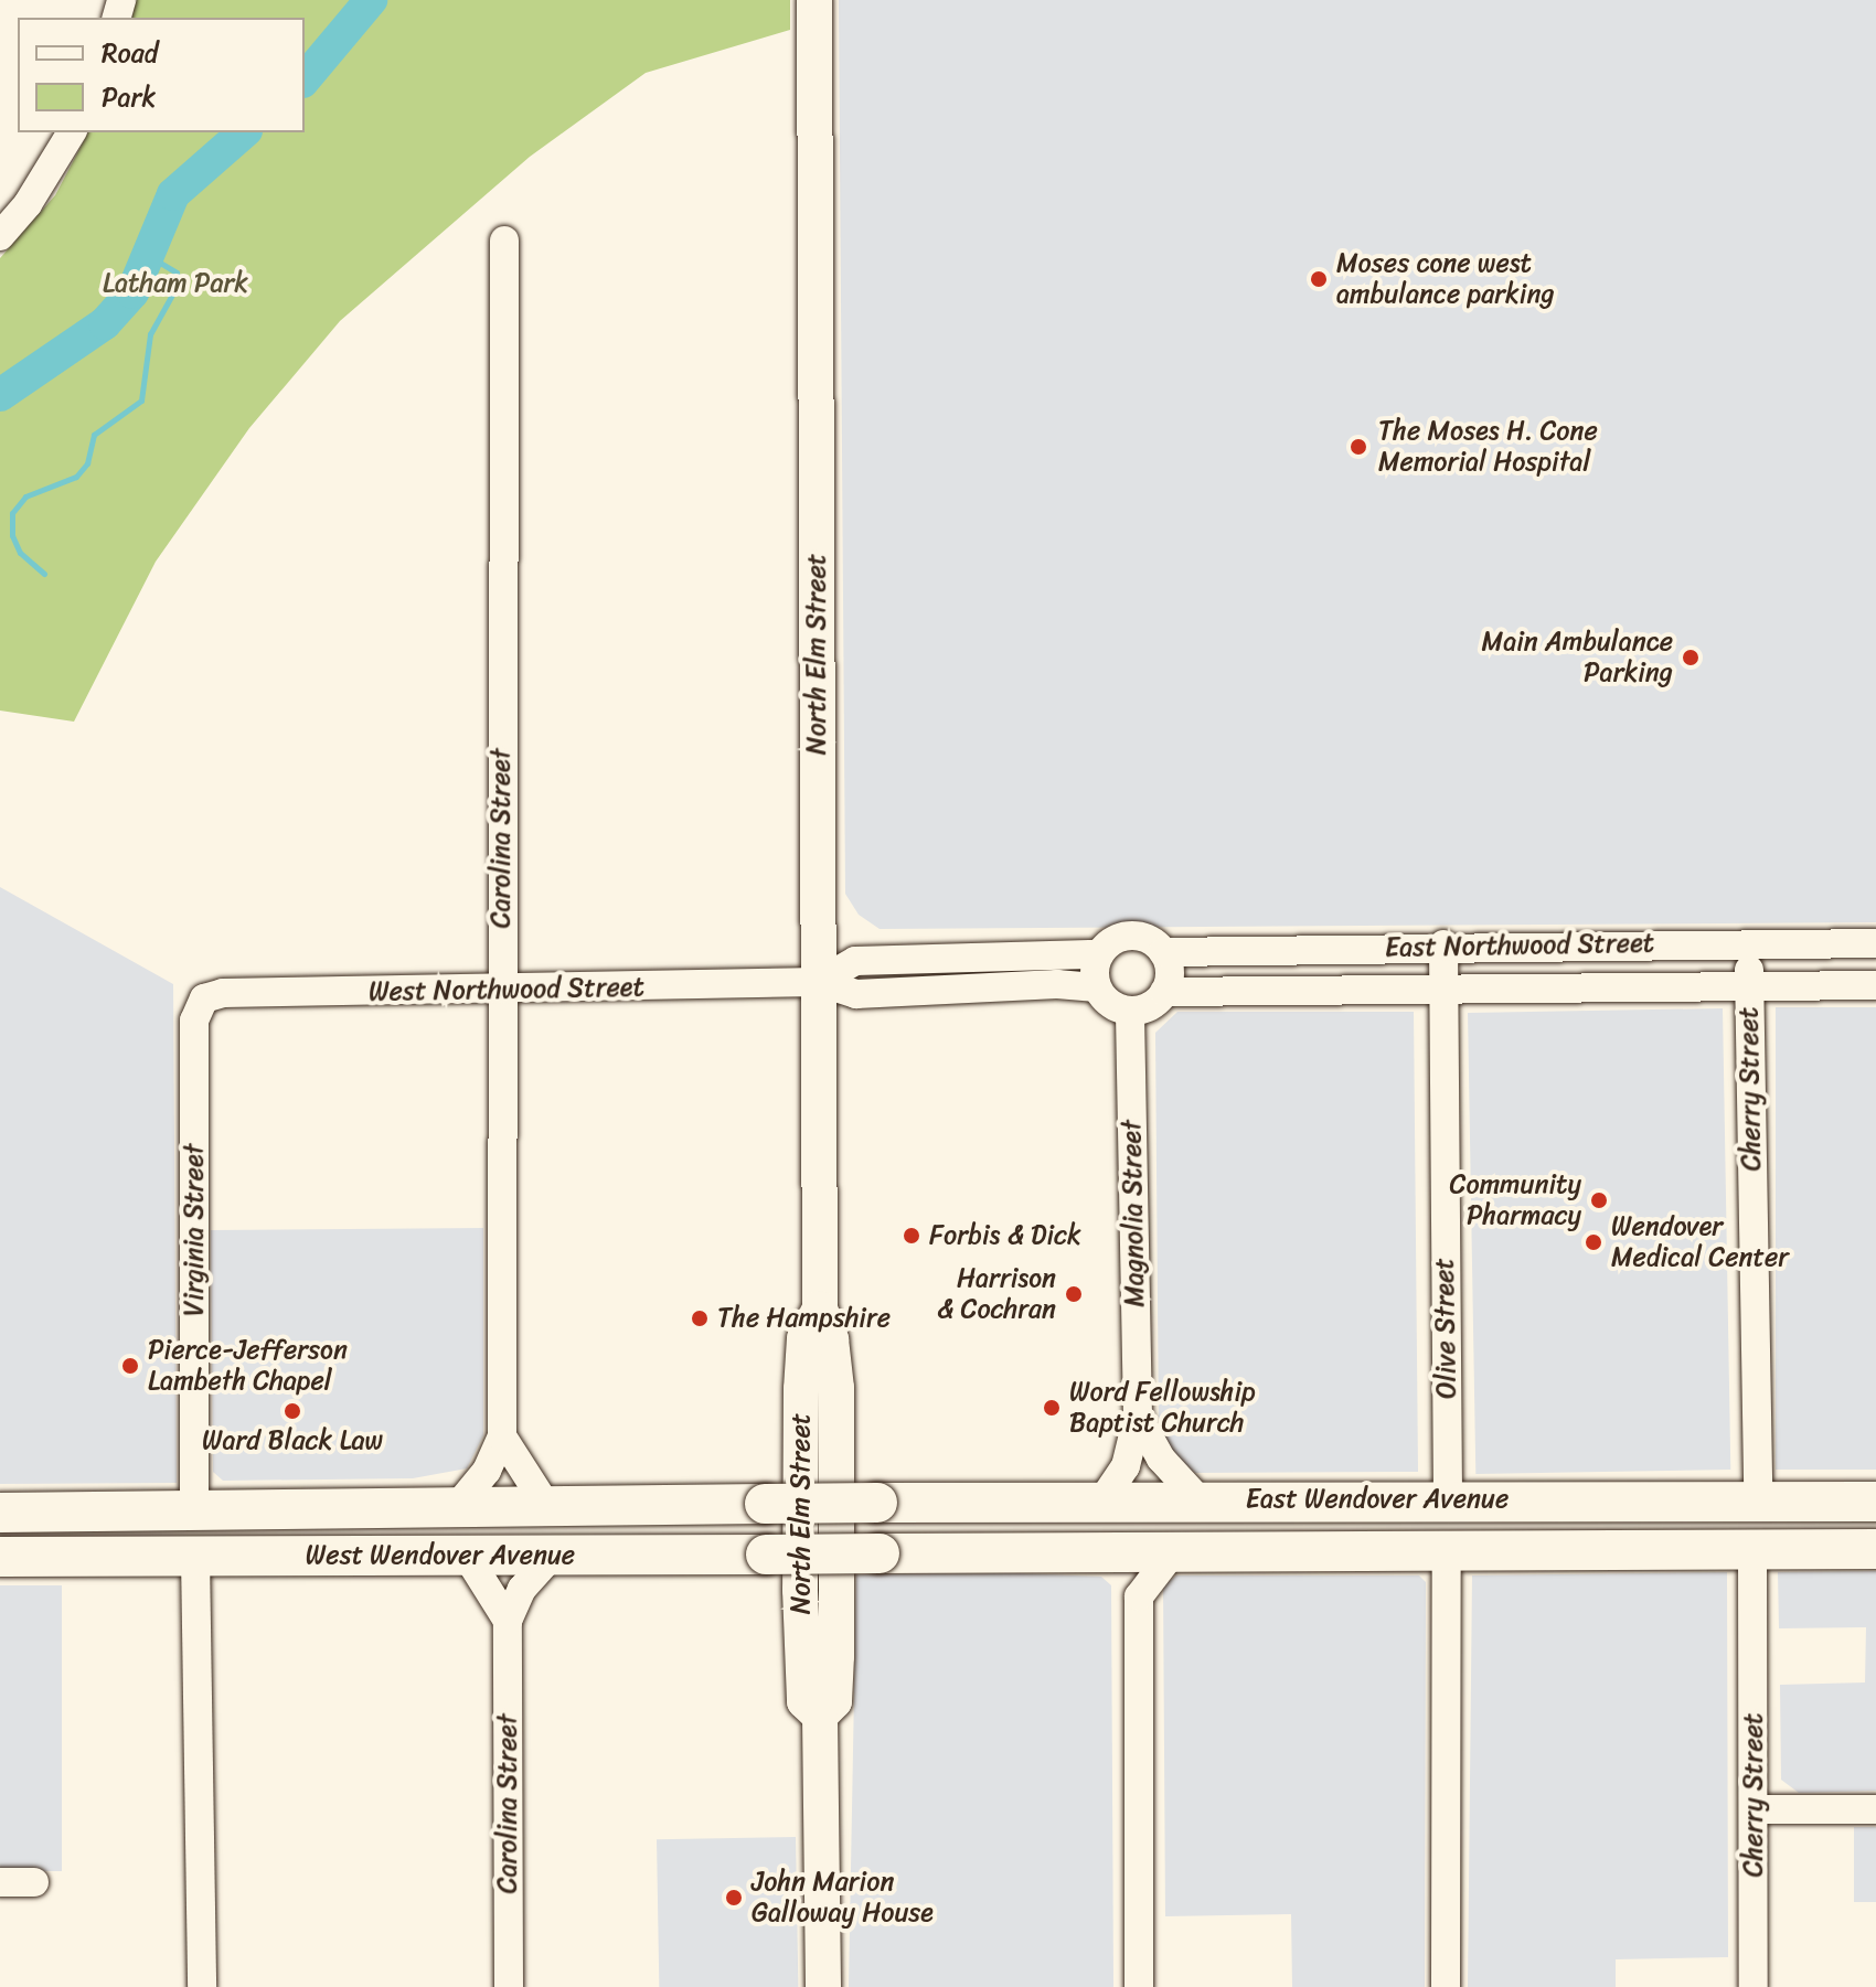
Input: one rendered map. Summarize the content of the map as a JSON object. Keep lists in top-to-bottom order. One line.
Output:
{"streets":{"highway":["East Wendover Avenue","West Wendover Avenue"],"main road":["North Elm Street"],"street":["Carolina Street","East Northwood Street","West Northwood Street","Cherry Street","Magnolia Street","Virginia Street","Olive Street"]},"crossings":[["North Elm Street","East Northwood Street"],["North Elm Street","West Northwood Street"],["Carolina Street","West Northwood Street"],["Carolina Street","West Wendover Avenue"],["East Northwood Street","West Northwood Street"],["East Northwood Street","Cherry Street"],["East Northwood Street","Magnolia Street"],["East Northwood Street","Olive Street"],["West Northwood Street","Virginia Street"],["Cherry Street","East Wendover Avenue"],["Magnolia Street","East Wendover Avenue"],["Virginia Street","West Wendover Avenue"],["Olive Street","East Wendover Avenue"],["East Wendover Avenue","West Wendover Avenue"]],"parks":["Latham Park"],"places":["Moses cone west ambulance parking","The Moses H. Cone Memorial Hospital","Main Ambulance Parking","Community Pharmacy","Forbis & Dick","Wendover Medical Center","Harrison & Cochran","The Hampshire","Pierce-Jefferson Lambeth Chapel","Word Fellowship Baptist Church","Ward Black Law","John Marion Galloway House"],"legend":["Road","Park"]}
